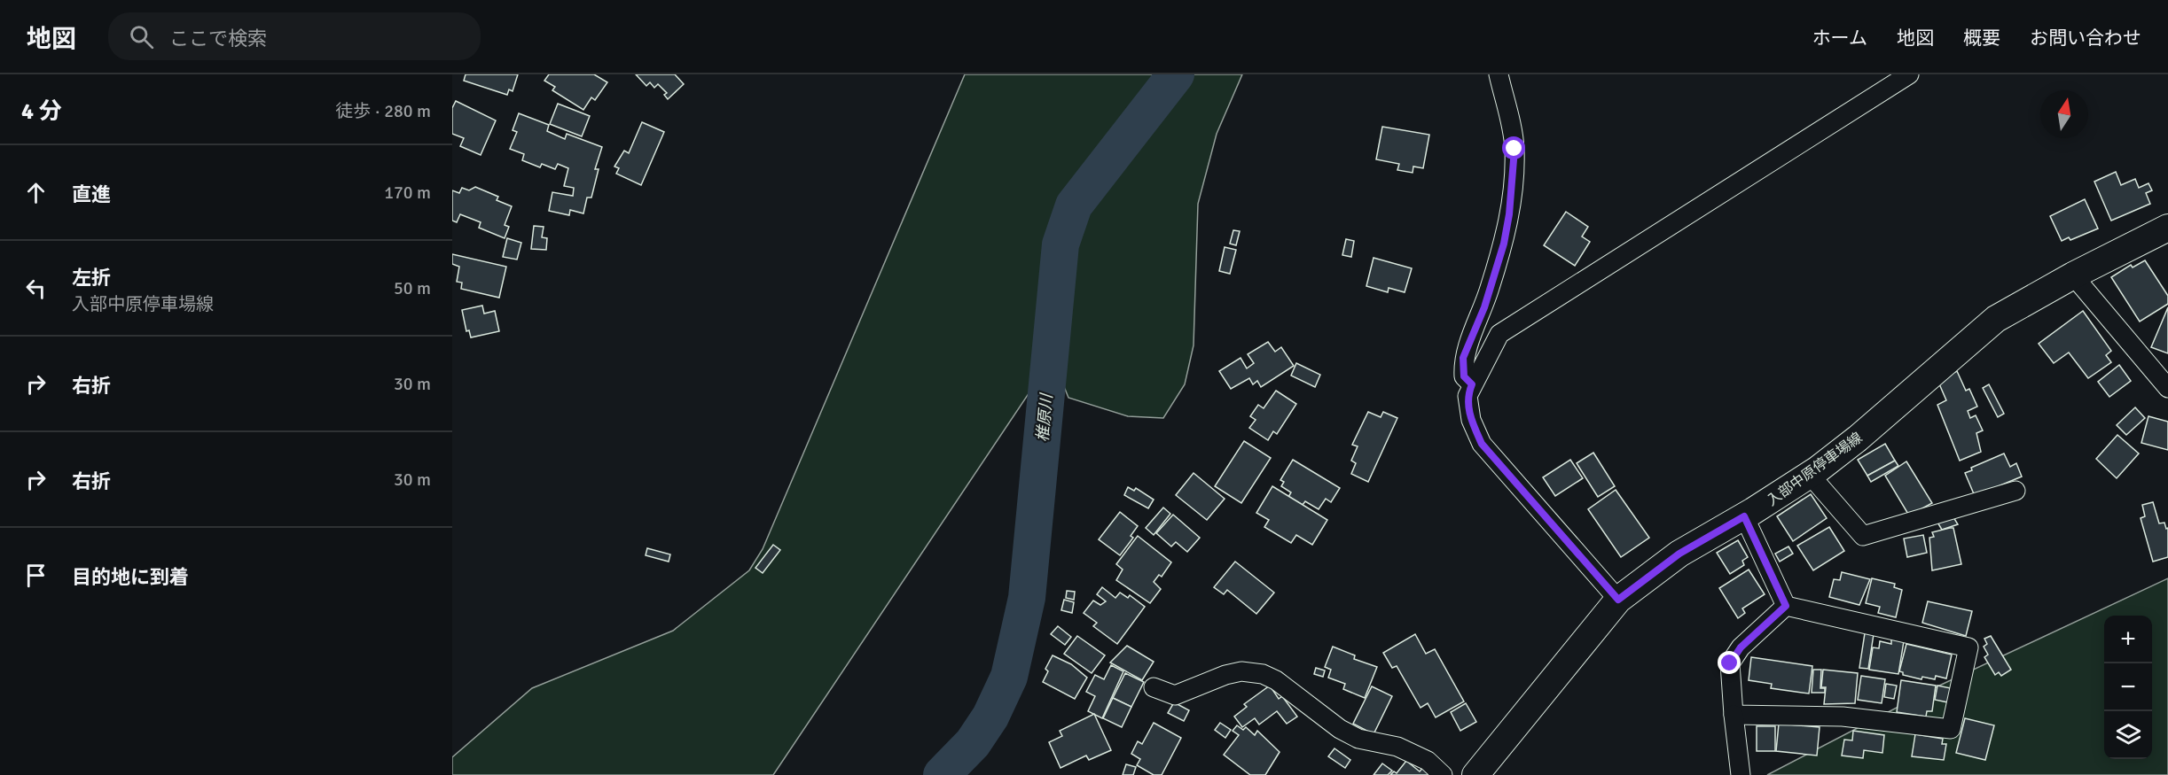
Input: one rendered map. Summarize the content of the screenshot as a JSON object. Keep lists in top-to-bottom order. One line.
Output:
{"streets":{"main road":["入部中原停車場線"]},"water":["椎原川"],"north":"top","page":{"header":"地図","search":"ここで検索","nav":["ホーム","地図","概要","お問い合わせ"],"heading":["4 分","徒歩 · 280 m"],"list":[["直進","170 m"],["左折","入部中原停車場線","50 m"],["右折","30 m"],["右折","30 m"],"目的地に到着"],"map_buttons":["+","−"]}}
